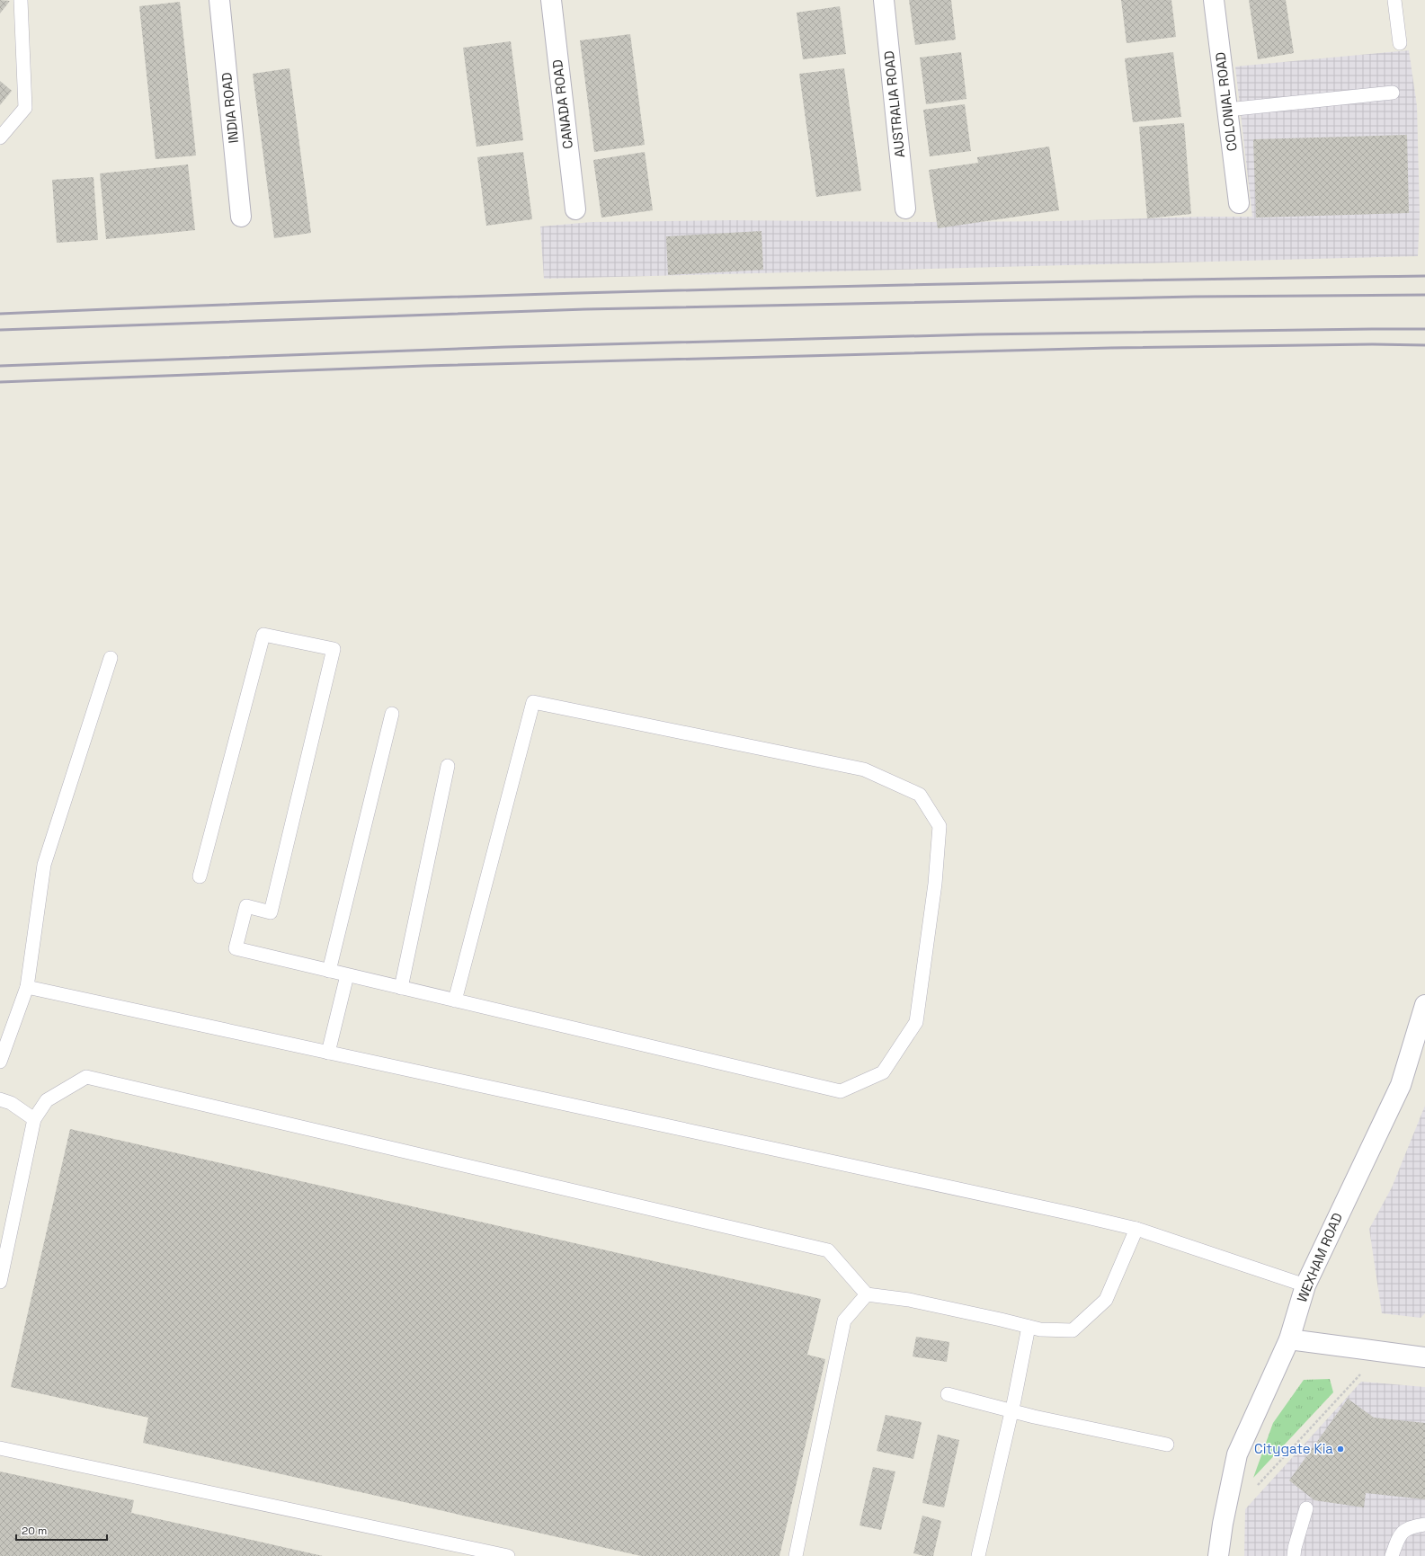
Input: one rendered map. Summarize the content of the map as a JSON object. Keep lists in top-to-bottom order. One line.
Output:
{"streets":{"street":["COLONIAL ROAD","CANADA ROAD","AUSTRALIA ROAD","INDIA ROAD","WEXHAM ROAD"]},"places":["Citygate Kia"],"scale_bar":"20 m"}
